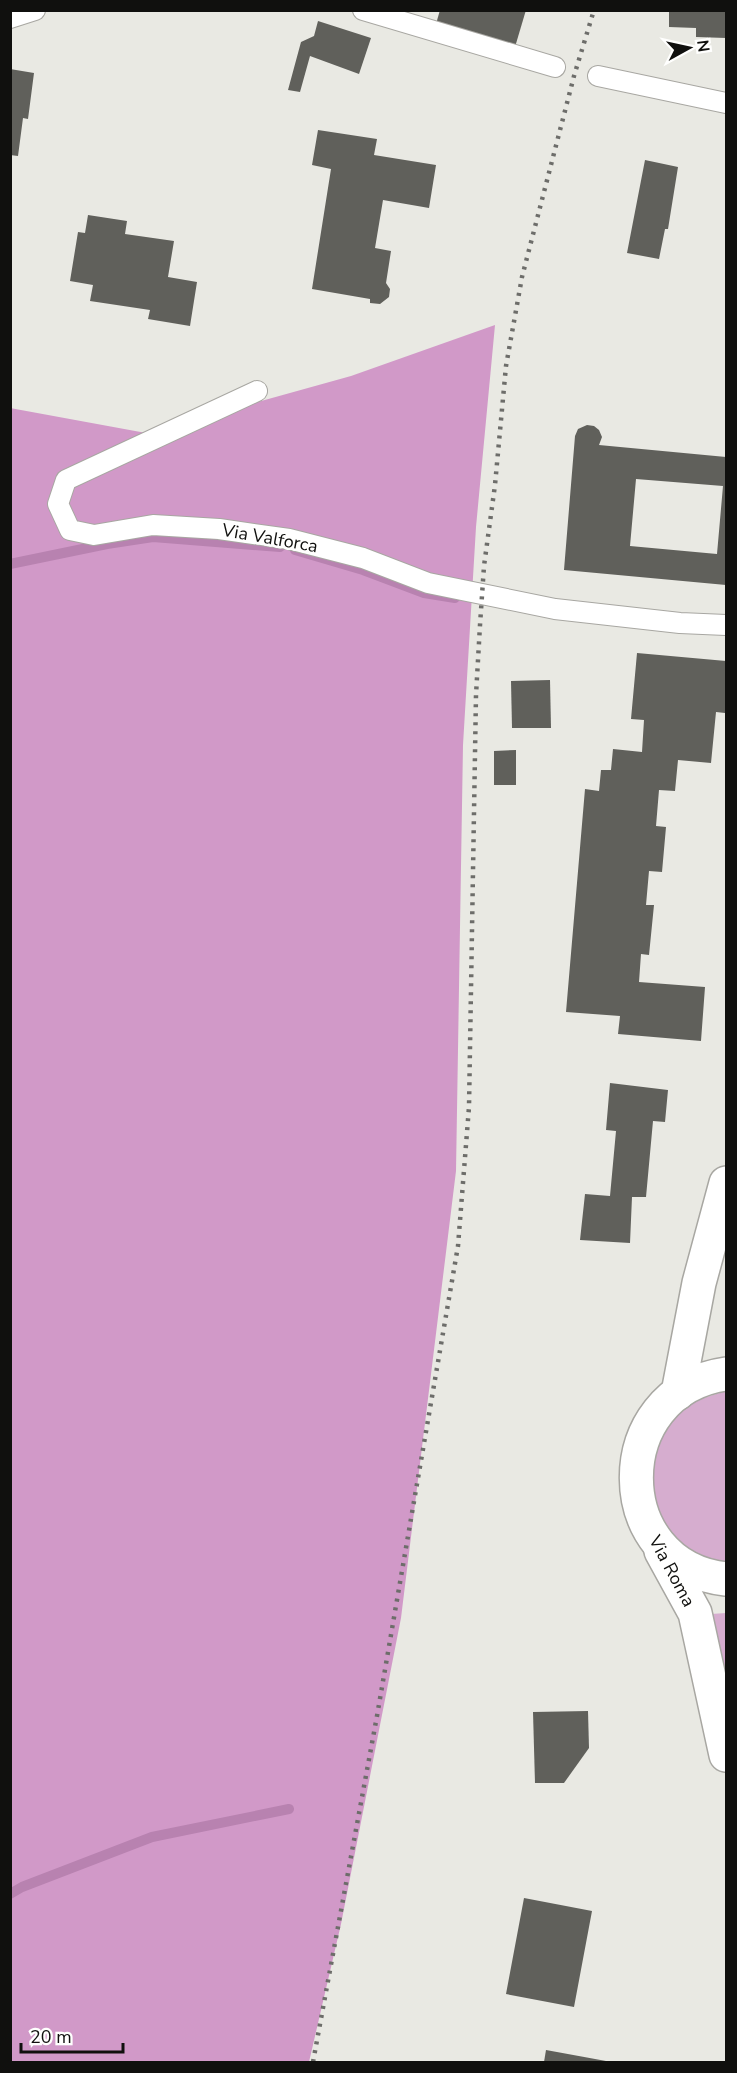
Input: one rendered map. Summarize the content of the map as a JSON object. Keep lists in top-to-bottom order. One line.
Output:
{"streets":{"main road":["Via Roma"],"lane":["Via Valforca"]},"scale_bar":"20 m","north":"right"}
